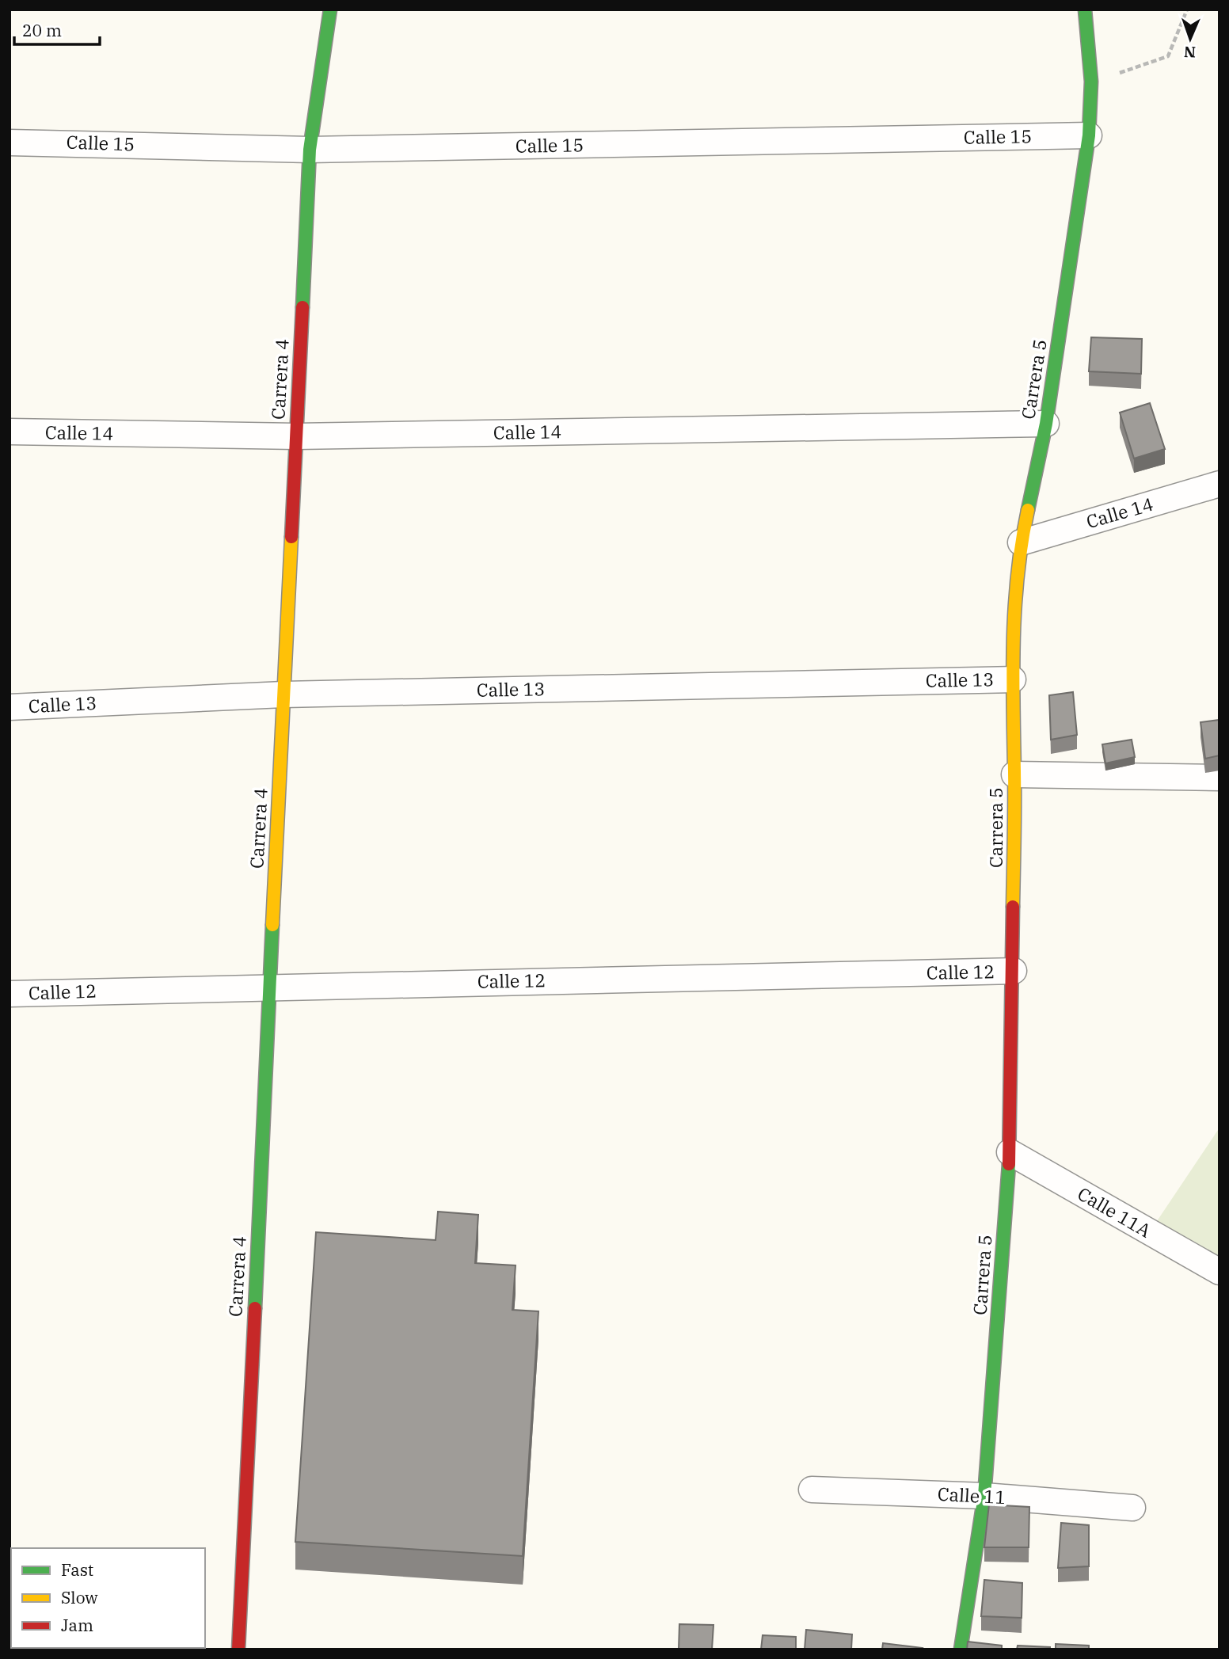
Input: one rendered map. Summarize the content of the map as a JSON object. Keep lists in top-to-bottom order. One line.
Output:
{"streets":{"street":["Calle 15","Carrera 4","Carrera 5","Calle 14","Calle 13","Calle 12","Calle 11A","Calle 11"]},"crossings":[["Calle 15","Carrera 4"],["Calle 15","Carrera 5"],["Carrera 4","Calle 14"],["Carrera 4","Calle 13"],["Carrera 4","Calle 12"],["Carrera 5","Calle 14"],["Carrera 5","Calle 13"],["Carrera 5","Calle 12"],["Carrera 5","Calle 11A"],["Carrera 5","Calle 11"]],"legend":["Fast","Slow","Jam"],"scale_bar":"20 m","north":"bottom"}
